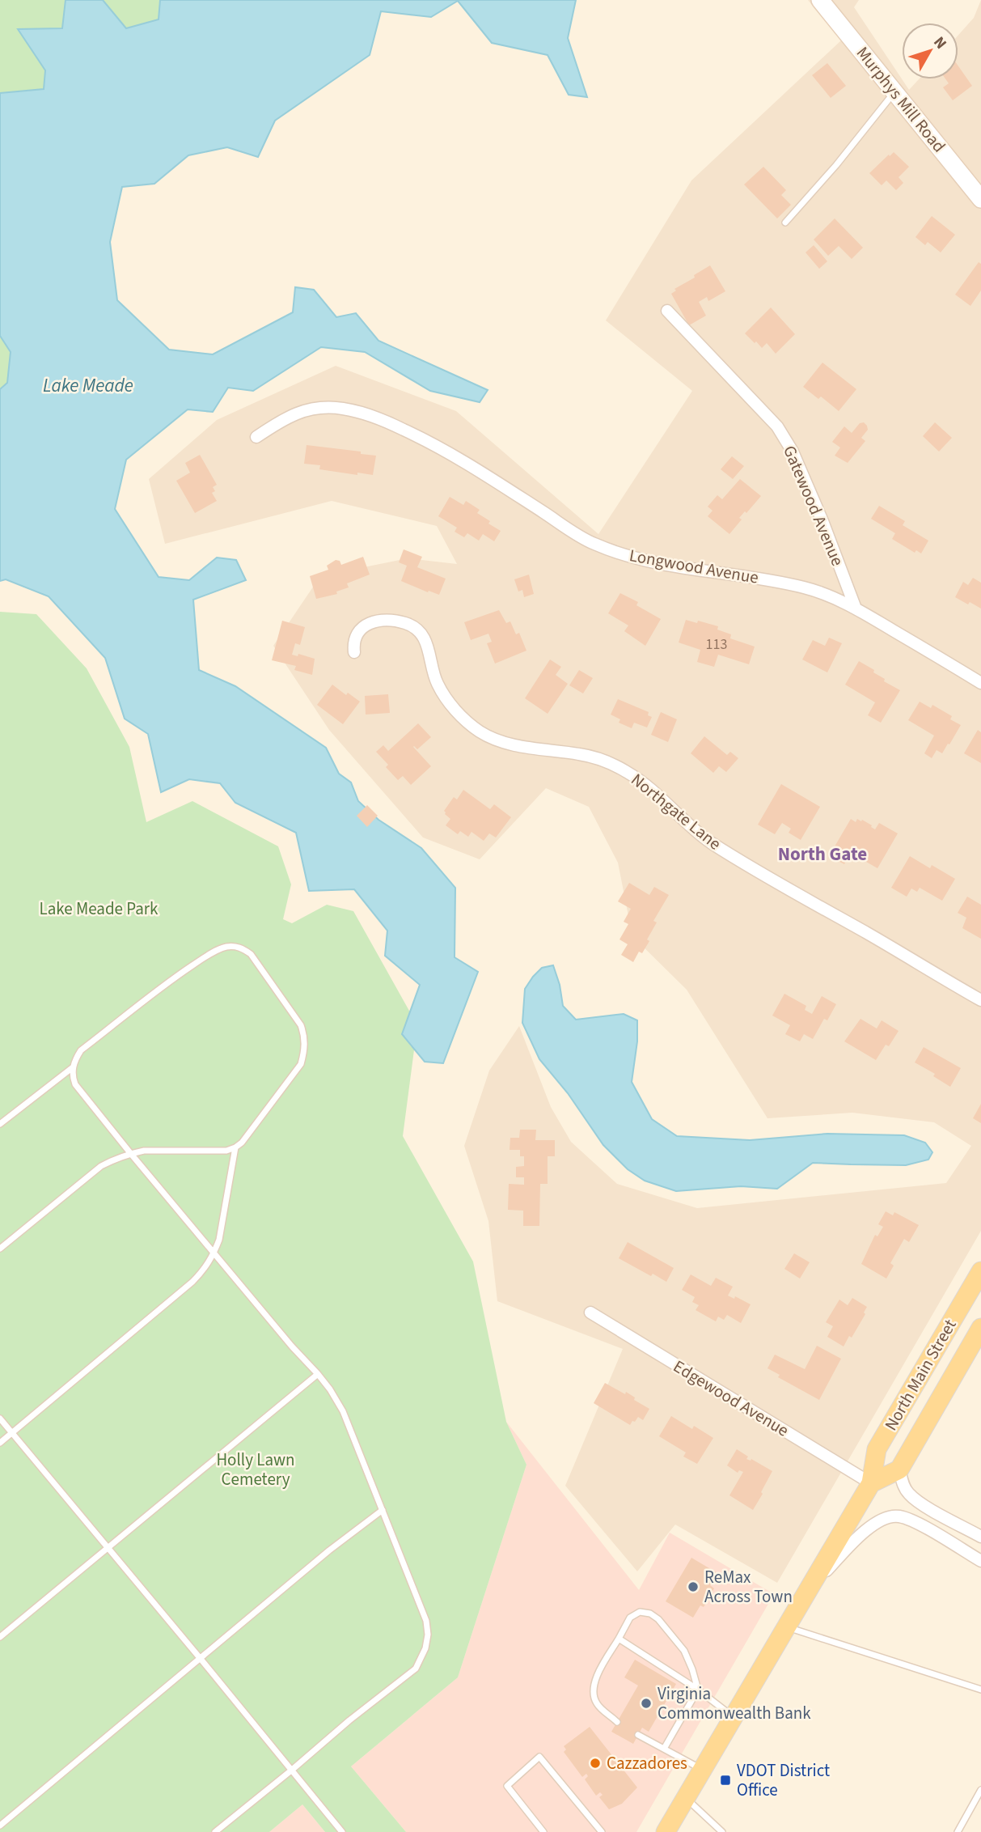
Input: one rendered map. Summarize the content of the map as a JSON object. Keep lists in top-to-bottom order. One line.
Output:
{"streets":{"main road":["North Main Street"],"street":["Murphys Mill Road","Gatewood Avenue","Longwood Avenue","Northgate Lane","Edgewood Avenue"]},"crossings":[["Gatewood Avenue","Longwood Avenue"],["North Main Street","Edgewood Avenue"]],"districts":["North Gate"],"water":["Lake Meade"],"parks":["Lake Meade Park","Holly Lawn Cemetery"],"places":{"other":["ReMax Across Town","Virginia Commonwealth Bank","Cazzadores"],"transit":["VDOT District Office"]},"house_numbers":["113"],"north":"top right"}
